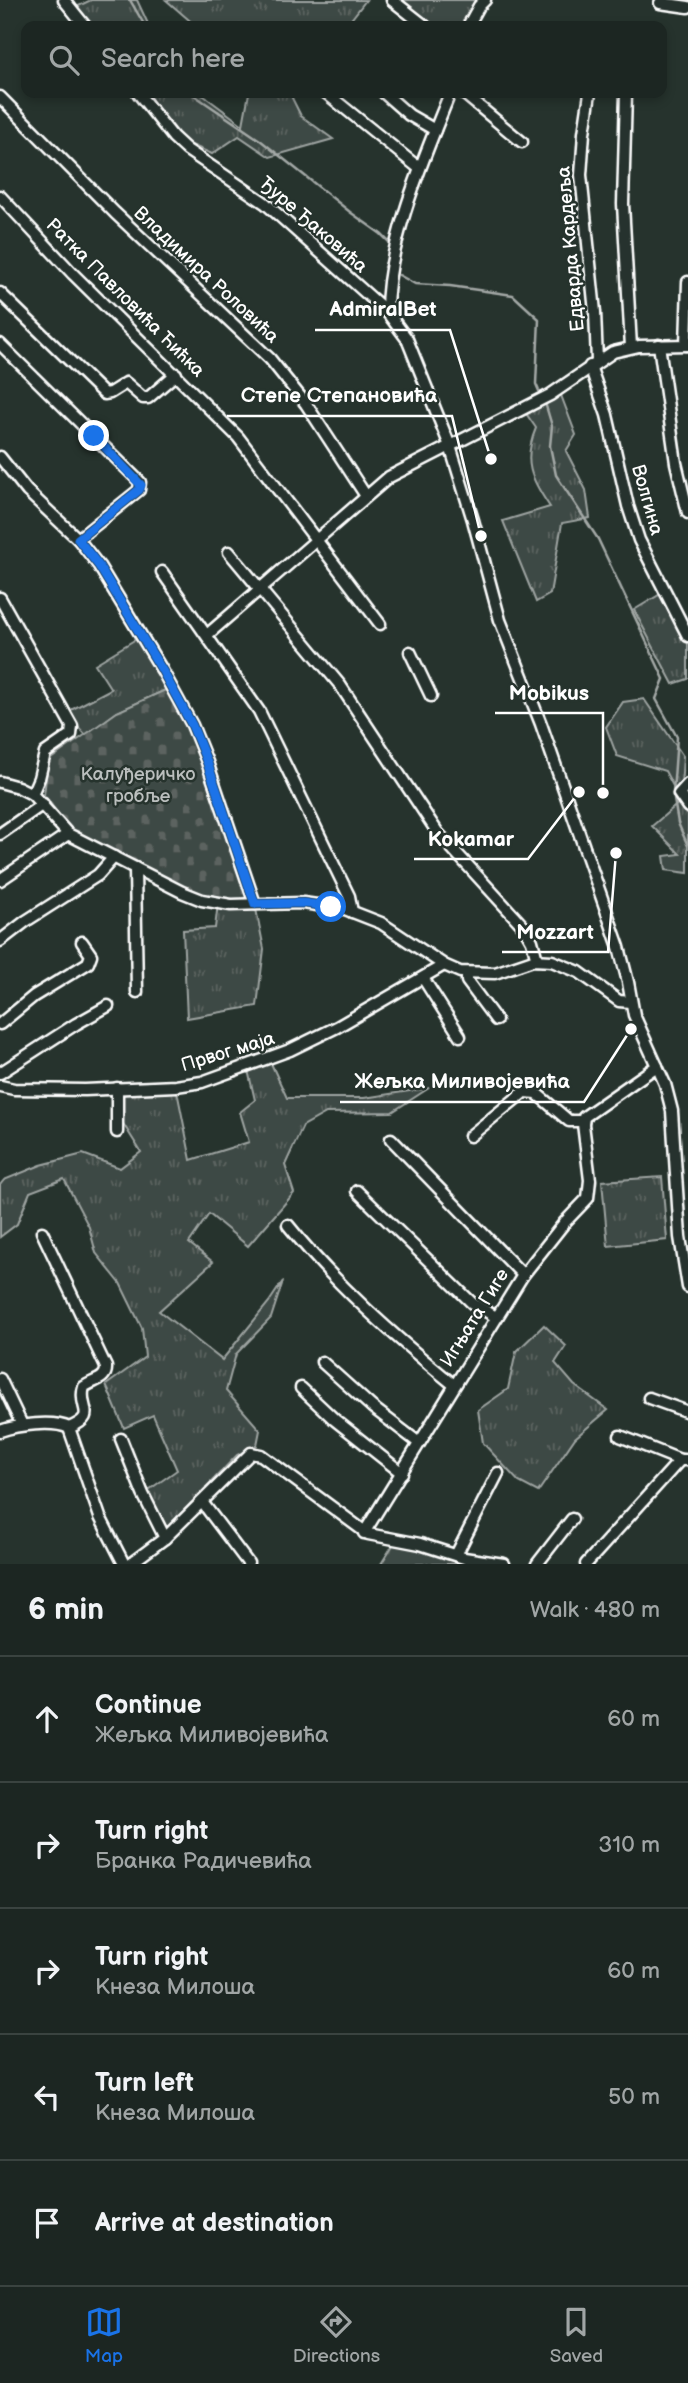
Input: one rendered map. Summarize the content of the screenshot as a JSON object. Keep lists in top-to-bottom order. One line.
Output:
{"streets":{"street":["Ђуре Ђаковића","Едварда Кардеља","Владимира Роловића","Ратка Павловића Ћићка","Волгина","Првог маја","Игњата Гиге"]},"crossings":[["Едварда Кардеља","Волгина"]],"parks":["Калуђеричко гробље"],"places":["AdmiralBet","Степе Степановића","Kokamar","Mobikus","Mozzart","Жељка Миливојевића"],"page":{"search":"Search here","heading":["6 min","Walk · 480 m"],"list":[["Continue","Жељка Миливојевића","60 m"],["Turn right","Бранка Радичевића","310 m"],["Turn right","Кнеза Милоша","60 m"],["Turn left","Кнеза Милоша","50 m"],"Arrive at destination"],"nav":["Map","Directions","Saved"]}}
